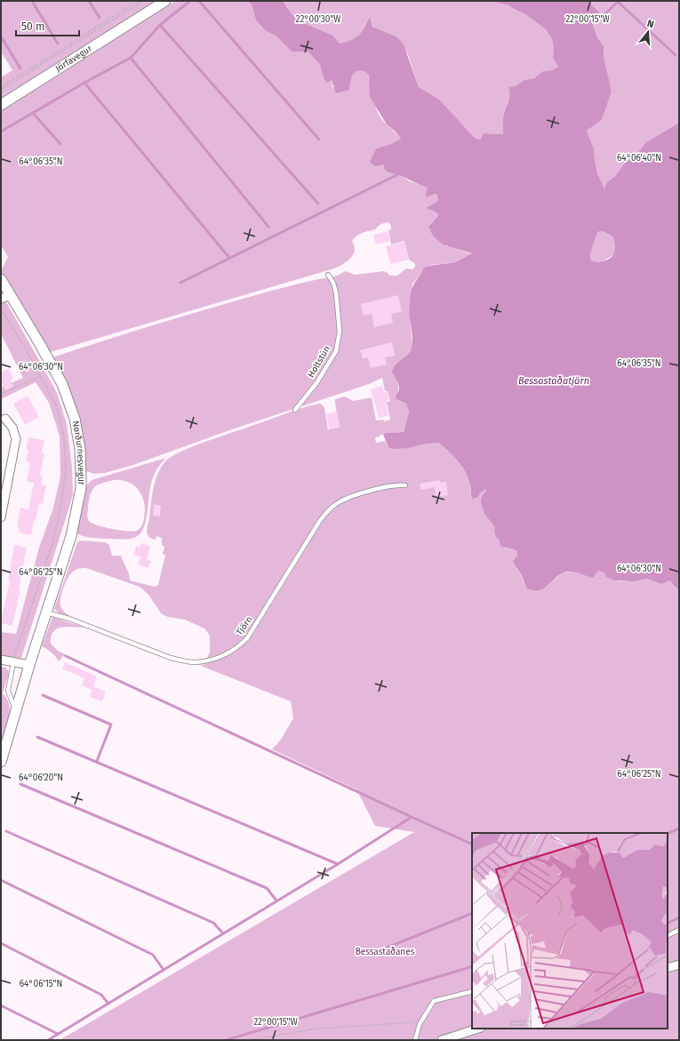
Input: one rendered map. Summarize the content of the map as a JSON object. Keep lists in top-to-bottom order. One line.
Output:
{"streets":{"street":["Jörfavegur","Norðurnesvegur"],"lane":["Holtstún","Tjörn"]},"crossings":[["Norðurnesvegur","Tjörn"]],"water":["Bessastaðatjörn"],"parks":["Bessastaðanes"],"scale_bar":"50 m","north":"top","coordinates":["22°00'30\"W","22°00'15\"W","64°06'40\"N","64°06'35\"N","64°06'30\"N","64°06'25\"N","64°06'20\"N","64°06'15\"N"]}
